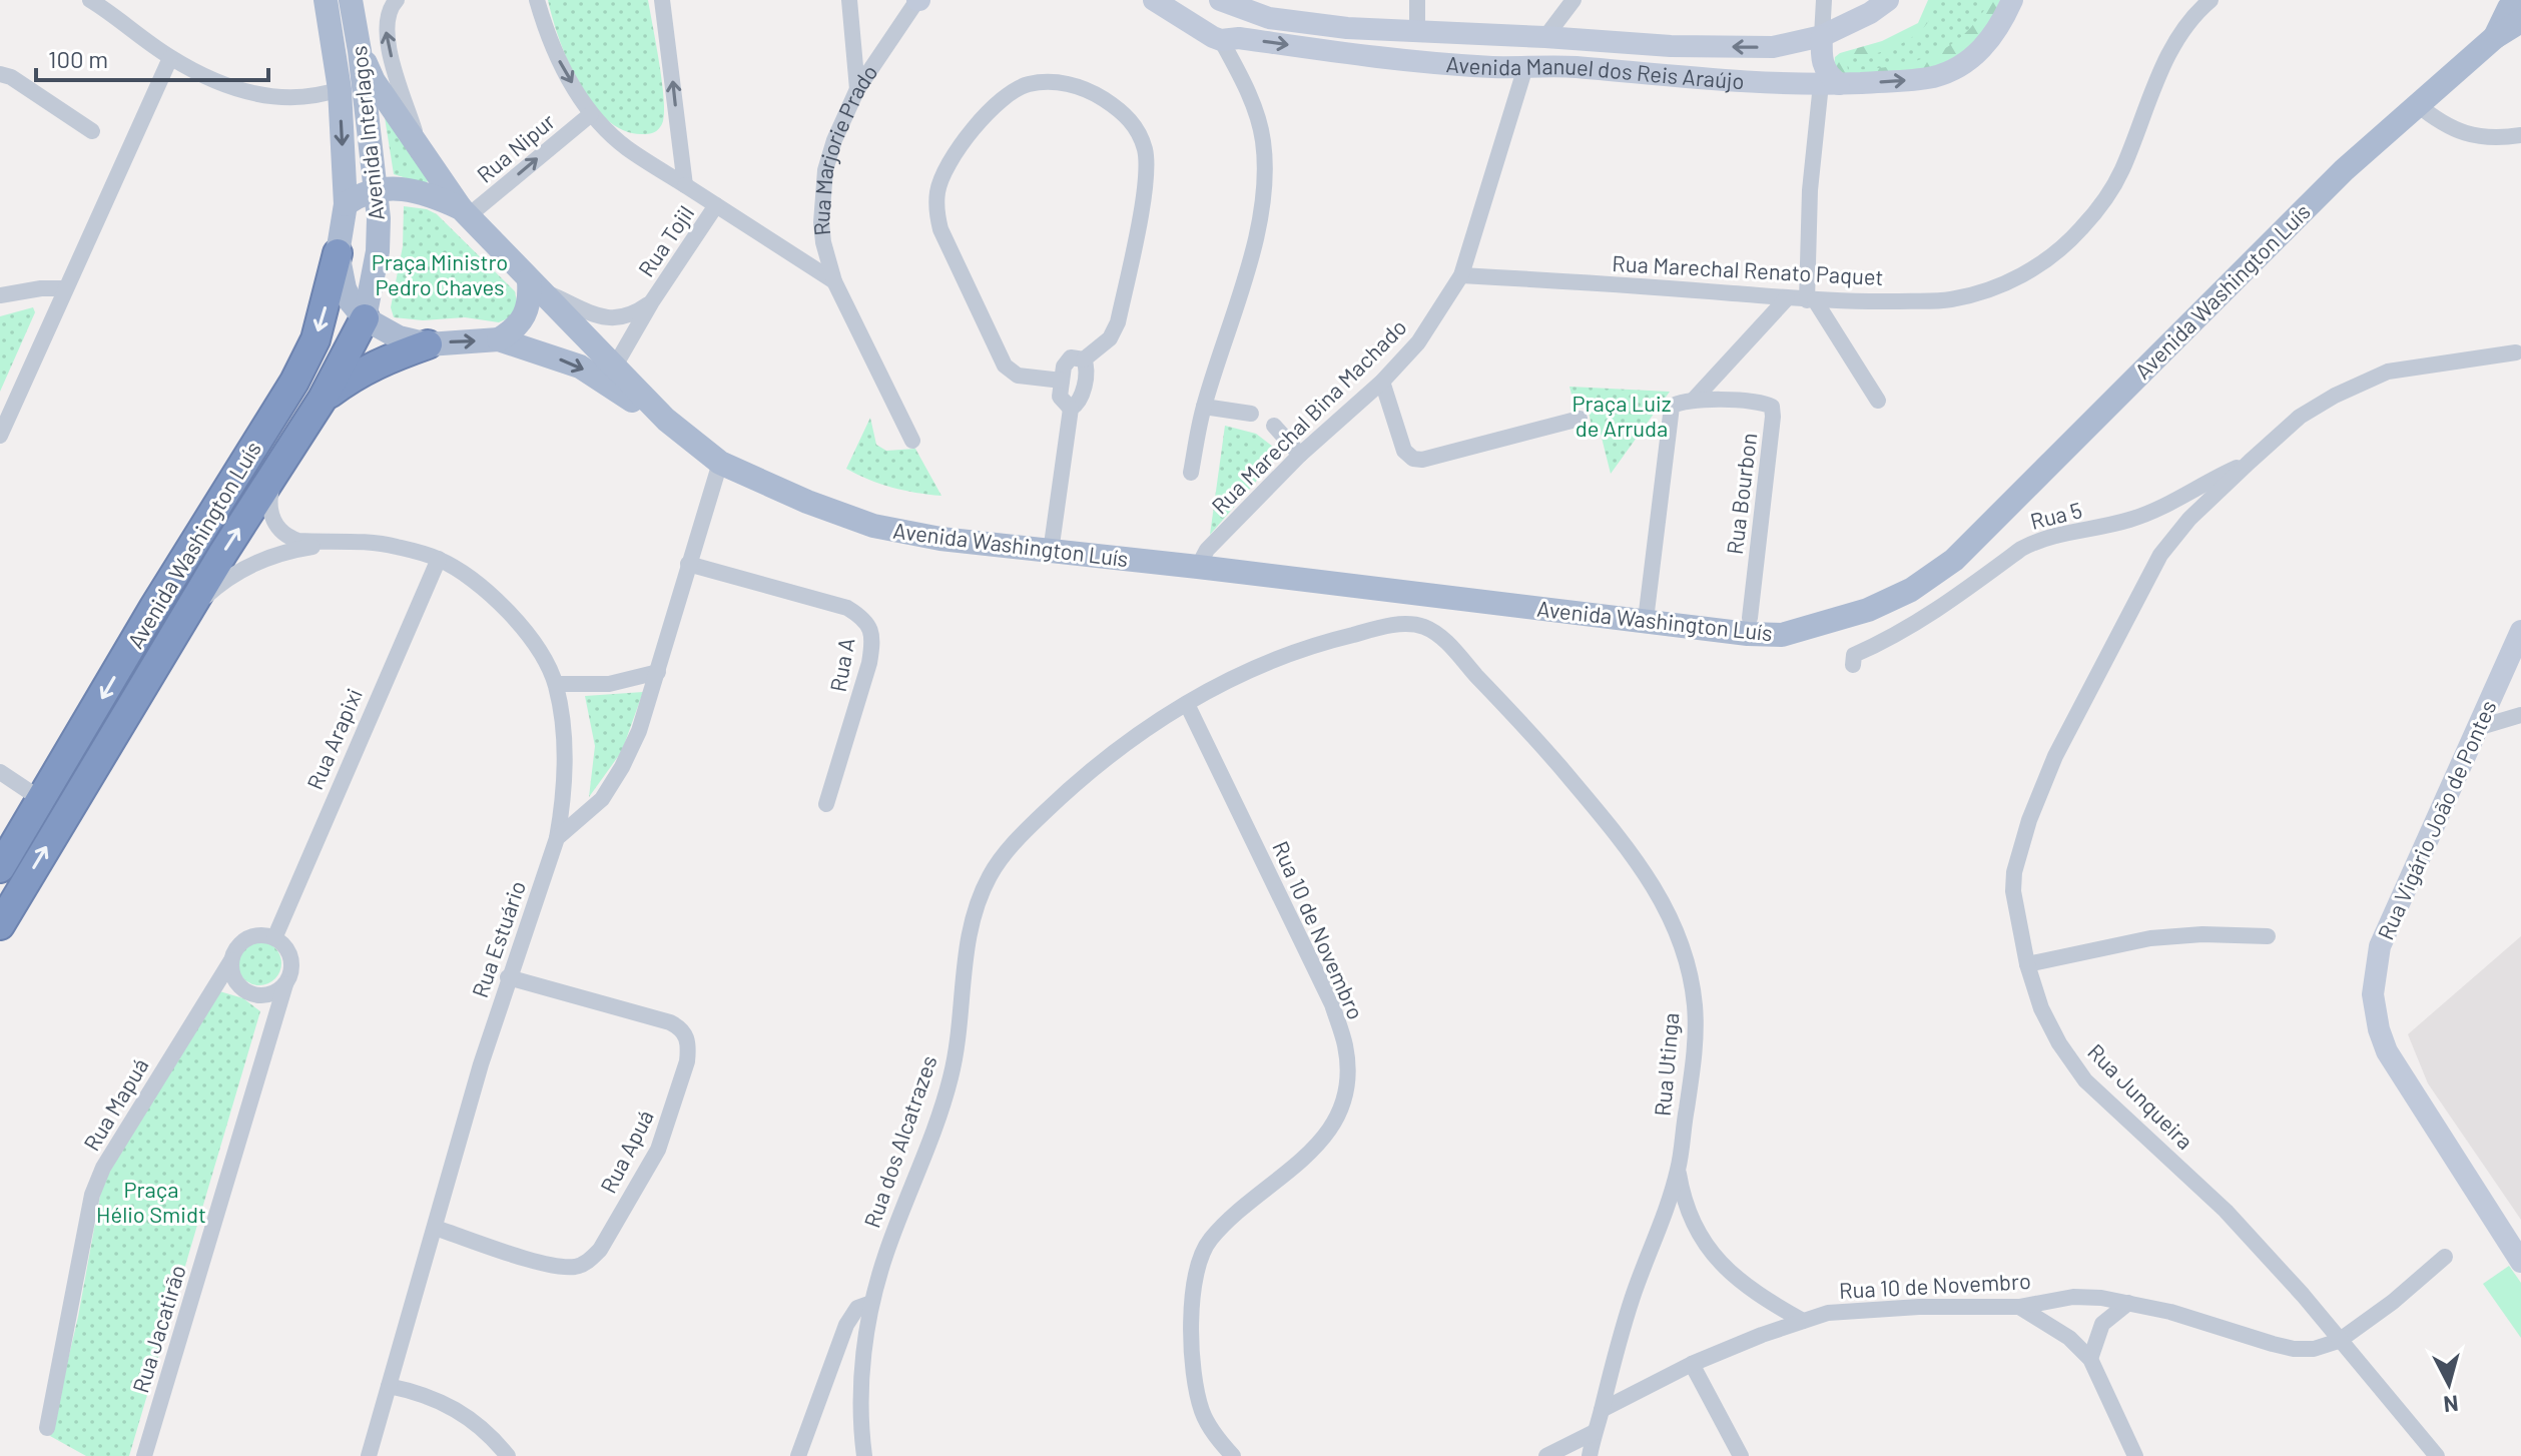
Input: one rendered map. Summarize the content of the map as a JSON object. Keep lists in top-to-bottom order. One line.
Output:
{"streets":{"highway":["Avenida Interlagos","Avenida Washington Luís"],"street":["Avenida Manuel dos Reis Araújo","Rua Nipur","Rua Marjorie Prado","Rua Tojil","Rua Marechal Renato Paquet","Rua Marechal Bina Machado","Rua Bourbon","Rua 5","Rua A","Rua Arapixi","Rua Vigário João de Pontes","Rua 10 de Novembro","Rua Estuário","Rua Utinga","Rua Junqueira","Rua Mapuá","Rua dos Alcatrazes","Rua Apuá","Rua Jacatirão"]},"crossings":[["Avenida Manuel dos Reis Araújo","Rua Marechal Bina Machado"],["Avenida Interlagos","Avenida Washington Luís"],["Rua Nipur","Avenida Washington Luís"],["Rua Tojil","Avenida Washington Luís"],["Rua Marechal Renato Paquet","Rua Marechal Bina Machado"],["Avenida Washington Luís","Rua Marechal Bina Machado"],["Avenida Washington Luís","Rua Estuário"],["Rua 5","Rua Junqueira"],["Rua A","Rua Estuário"],["Rua Arapixi","Rua Mapuá"],["Rua Arapixi","Rua Jacatirão"],["Rua 10 de Novembro","Rua Utinga"],["Rua 10 de Novembro","Rua Junqueira"],["Rua 10 de Novembro","Rua dos Alcatrazes"],["Rua Estuário","Rua Apuá"],["Rua Utinga","Rua dos Alcatrazes"],["Rua Mapuá","Rua Jacatirão"]],"one_way":["Rua Nipur"],"parks":["Praça Ministro Pedro Chaves","Praça Luiz de Arruda","Praça Hélio Smidt"],"scale_bar":"100 m","north":"bottom"}
